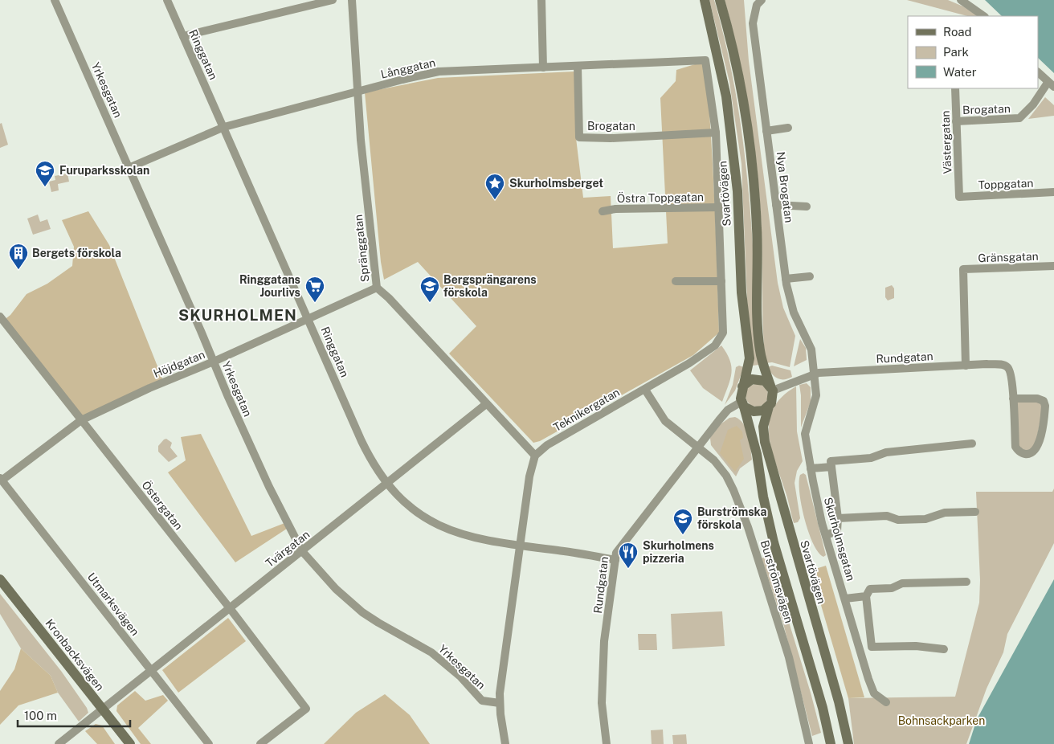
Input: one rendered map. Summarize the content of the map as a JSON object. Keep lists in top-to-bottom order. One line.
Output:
{"streets":{"main road":["Svartövägen","Kronbacksvägen"],"street":["Ringgatan","Långgatan","Yrkesgatan","Brogatan","Västergatan","Toppgatan","Nya Brogatan","Östra Toppgatan","Spränggatan","Gränsgatan","Rundgatan","Höjdgatan","Teknikergatan","Östergatan","Skurholmsgatan","Tvärgatan","Burströmsvägen","Utmarksvägen"]},"crossings":[["Ringgatan","Långgatan"],["Ringgatan","Rundgatan"],["Ringgatan","Höjdgatan"],["Ringgatan","Tvärgatan"],["Långgatan","Yrkesgatan"],["Långgatan","Brogatan"],["Långgatan","Spränggatan"],["Långgatan","Teknikergatan"],["Yrkesgatan","Höjdgatan"],["Yrkesgatan","Tvärgatan"],["Brogatan","Västergatan"],["Brogatan","Teknikergatan"],["Västergatan","Toppgatan"],["Nya Brogatan","Rundgatan"],["Nya Brogatan","Skurholmsgatan"],["Svartövägen","Rundgatan"],["Östra Toppgatan","Teknikergatan"],["Spränggatan","Höjdgatan"],["Spränggatan","Teknikergatan"],["Spränggatan","Tvärgatan"],["Gränsgatan","Rundgatan"],["Rundgatan","Skurholmsgatan"],["Rundgatan","Burströmsvägen"],["Höjdgatan","Östergatan"],["Höjdgatan","Utmarksvägen"],["Teknikergatan","Burströmsvägen"],["Östergatan","Tvärgatan"],["Tvärgatan","Utmarksvägen"],["Tvärgatan","Kronbacksvägen"]],"districts":["SKURHOLMEN"],"parks":["Bohnsackparken"],"places":{"school or university":["Furuparksskolan","Bergsprängarens förskola","Burströmska förskola"],"place":["Skurholmsberget"],"building":["Bergets förskola"],"supermarket":["Ringgatans Jourlivs"],"restaurant":["Skurholmens pizzeria"]},"legend":["Road","Park","Water"],"scale_bar":"100 m"}
